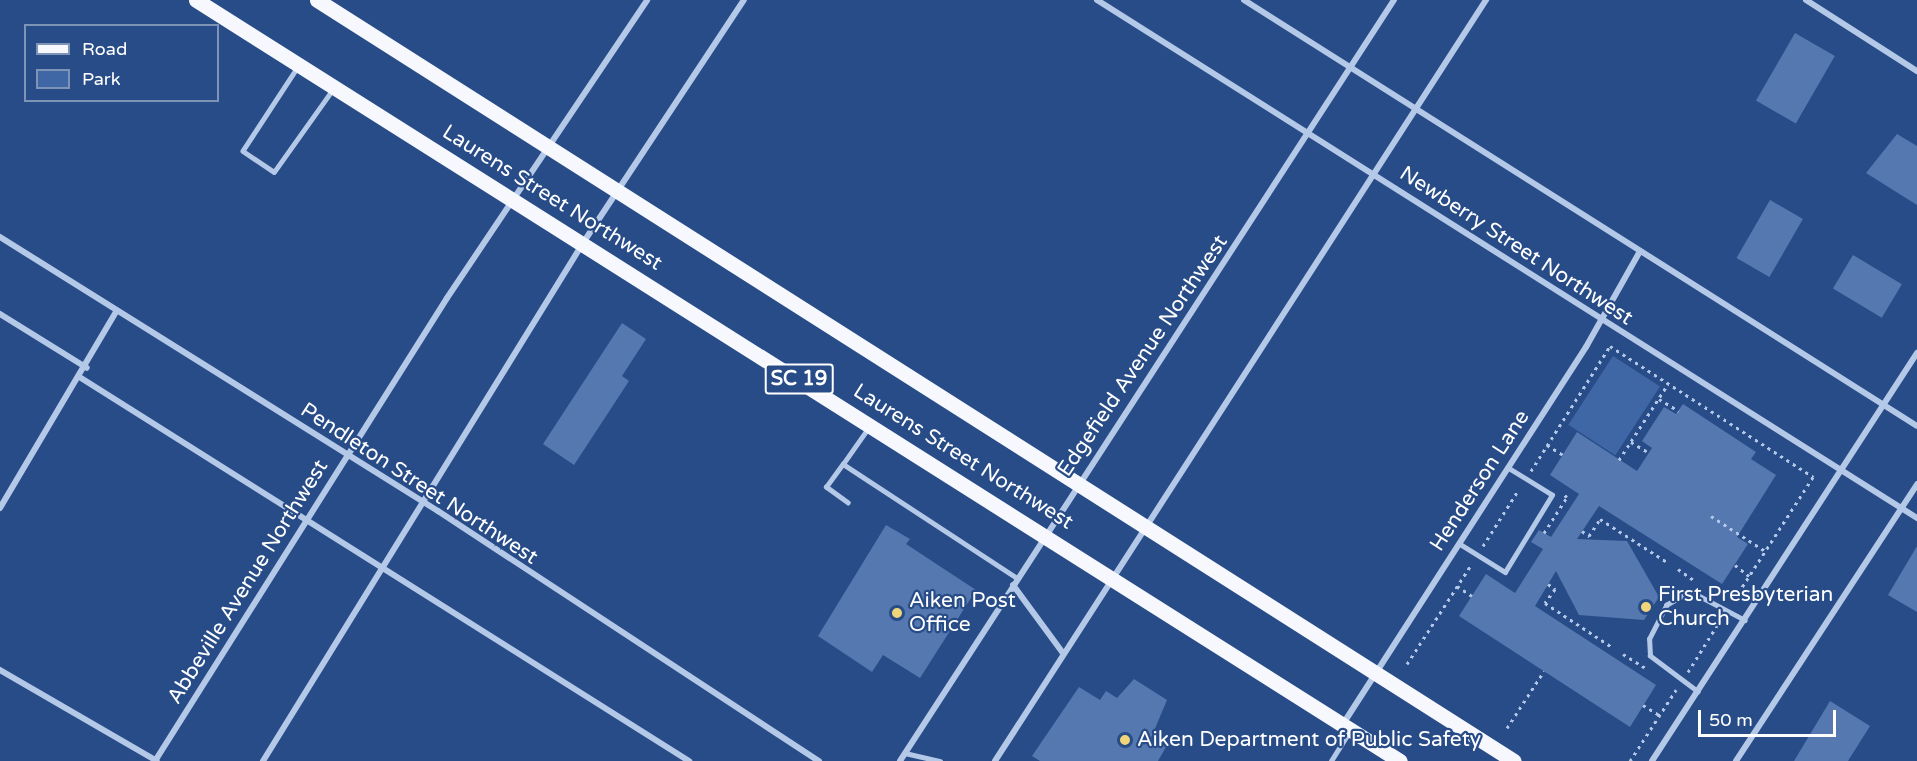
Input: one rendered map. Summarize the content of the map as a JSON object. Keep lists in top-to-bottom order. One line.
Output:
{"streets":{"main road":["Laurens Street Northwest","SC 19"],"street":["Newberry Street Northwest","Edgefield Avenue Northwest","Henderson Lane","Pendleton Street Northwest","Abbeville Avenue Northwest"]},"crossings":[["Laurens Street Northwest","Edgefield Avenue Northwest"],["Laurens Street Northwest","Henderson Lane"],["Laurens Street Northwest","Abbeville Avenue Northwest"],["Newberry Street Northwest","Edgefield Avenue Northwest"],["Newberry Street Northwest","Henderson Lane"],["Pendleton Street Northwest","Abbeville Avenue Northwest"]],"places":["First Presbyterian Church","Aiken Post Office","Aiken Department of Public Safety"],"legend":["Road","Park"],"scale_bar":"50 m"}
